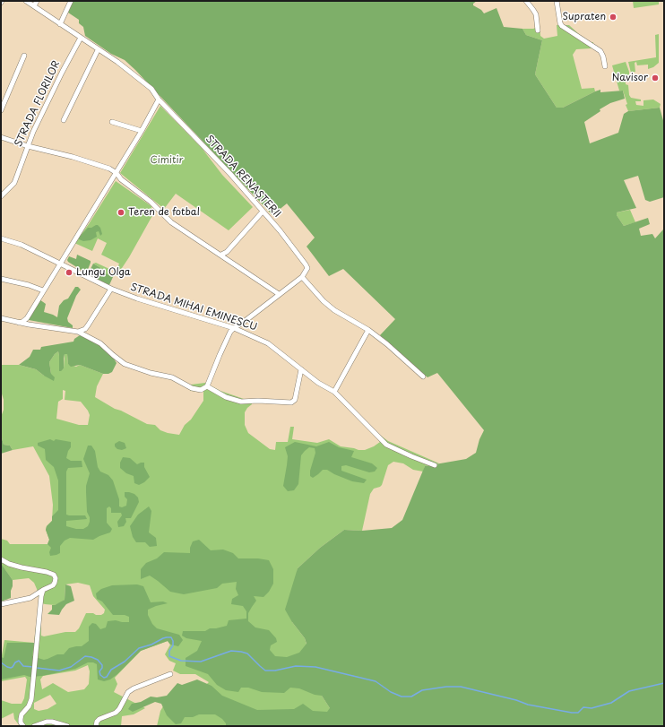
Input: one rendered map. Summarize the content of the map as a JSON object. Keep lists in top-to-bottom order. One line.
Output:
{"streets":{"street":["STRADA FLORILOR","STRADA RENAȘTERII","STRADA MIHAI EMINESCU"]},"crossings":[["STRADA FLORILOR","STRADA RENAȘTERII"]],"parks":["Cimitir"],"places":["Supraten","Navisor","Teren de fotbal","Lungu Olga"]}
